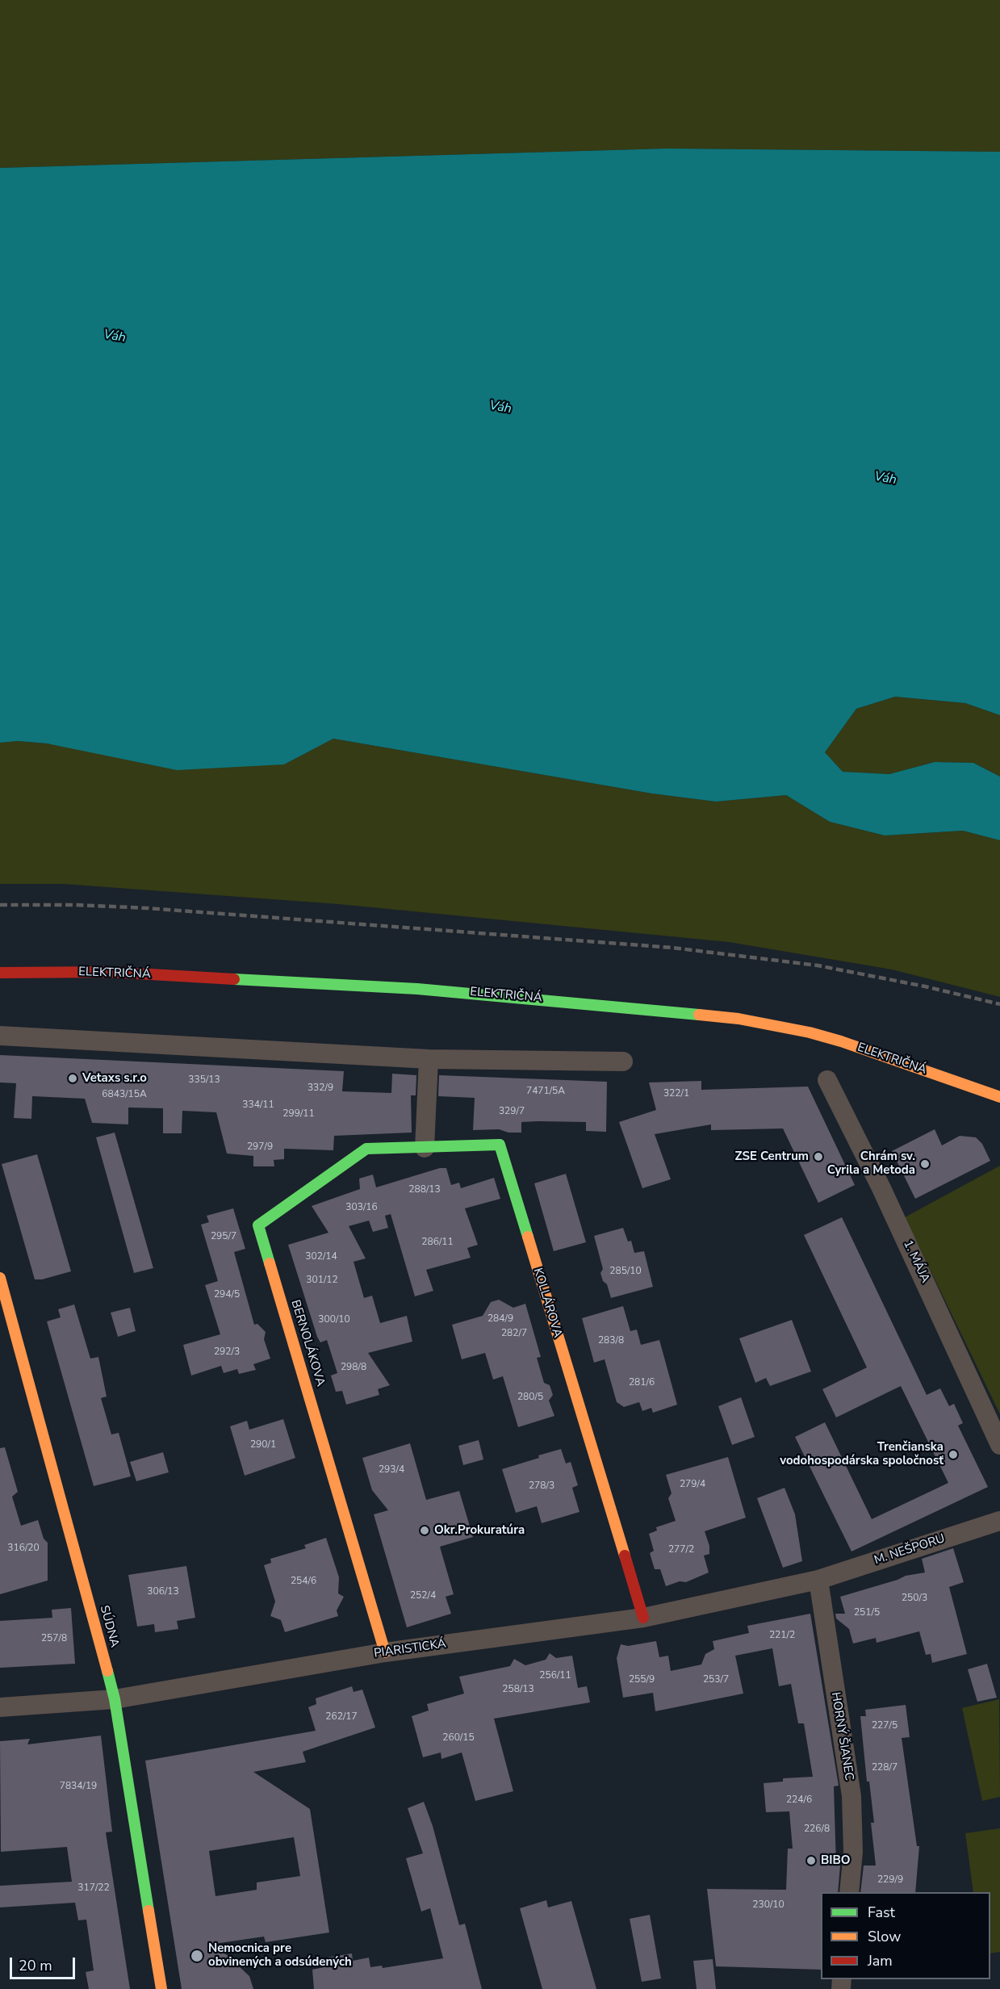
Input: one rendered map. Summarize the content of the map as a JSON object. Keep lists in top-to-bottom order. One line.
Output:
{"streets":{"street":["ELEKTRIČNÁ","1. MÁJA","KOLLÁROVA","BERNOLÁKOVA","M. NEŠPORU","SÚDNA","PIARISTICKÁ","HORNÝ ŠIANEC"]},"crossings":[["KOLLÁROVA","BERNOLÁKOVA"],["KOLLÁROVA","PIARISTICKÁ"],["BERNOLÁKOVA","PIARISTICKÁ"],["M. NEŠPORU","PIARISTICKÁ"],["M. NEŠPORU","HORNÝ ŠIANEC"],["SÚDNA","PIARISTICKÁ"],["PIARISTICKÁ","HORNÝ ŠIANEC"]],"water":["Váh"],"places":["Vetaxs s.r.o","ZSE Centrum","Chrám sv. Cyrila a Metoda","Trenčianska vodohospodárska spoločnosť","Okr.Prokuratúra","BIBO","Nemocnica pre obvinených a odsúdených"],"house_numbers":["335/13","332/9","7471/5A","322/1","6843/15A","334/11","329/7","299/11","297/9","288/13","303/16","295/7","286/11","302/14","285/10","301/12","294/5","284/9","300/10","282/7","283/8","292/3","298/8","281/6","280/5","290/1","293/4","279/4","278/3","316/20","277/2","254/6","306/13","252/4","250/3","251/5","221/2","257/8","256/11","255/9","253/7","258/13","262/17","227/5","260/15","228/7","7834/19","224/6","226/8","229/9","317/22","230/10"],"legend":["Fast","Slow","Jam"],"scale_bar":"20 m"}
